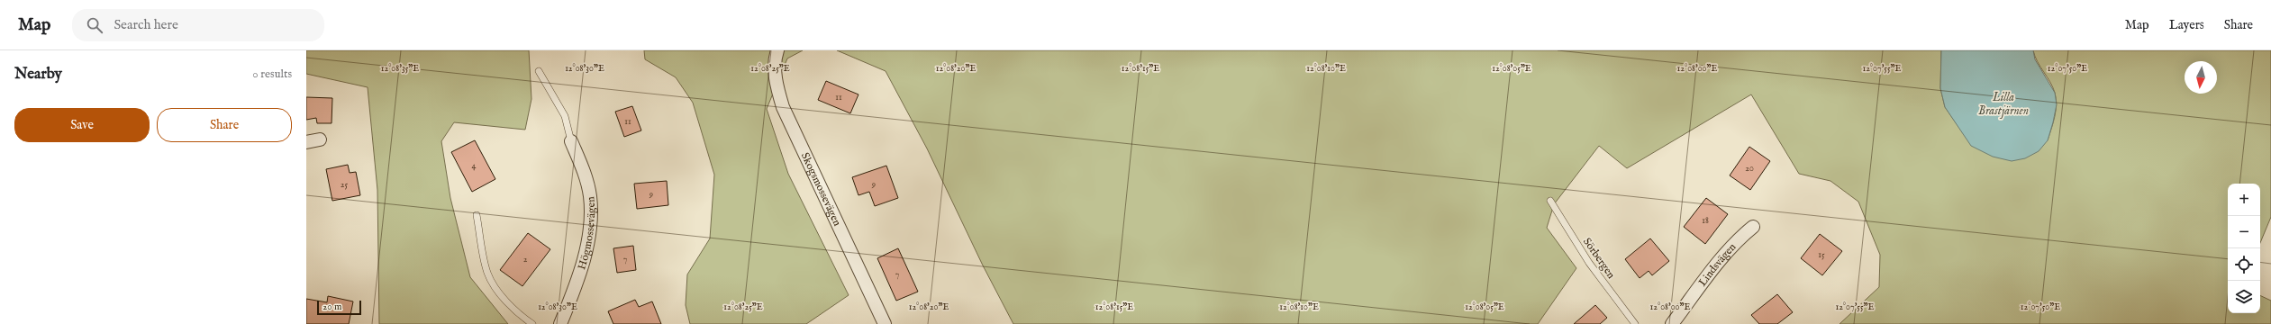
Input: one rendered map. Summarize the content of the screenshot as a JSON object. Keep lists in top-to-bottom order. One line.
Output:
{"streets":{"street":["Skogsmossevägen","Högmossevägen","Lindsvägen"],"lane":["Sörbergen"]},"water":["Lilla Brastjärnen"],"house_numbers":["11","11","4","20","25","9","9","18","15","2","7","7"],"scale_bar":"20 m","north":"bottom","page":{"header":"Map","search":"Search here","nav":["Map","Layers","Share"],"heading":["Nearby","0 results"],"buttons":["Save","Share"],"map_buttons":["+","−"],"scale":"20 m"},"coordinates":["12°08'35\"E","12°08'30\"E","12°08'25\"E","12°08'20\"E","12°08'15\"E","12°08'10\"E","12°08'05\"E","12°08'00\"E","12°07'55\"E","12°07'50\"E"]}
